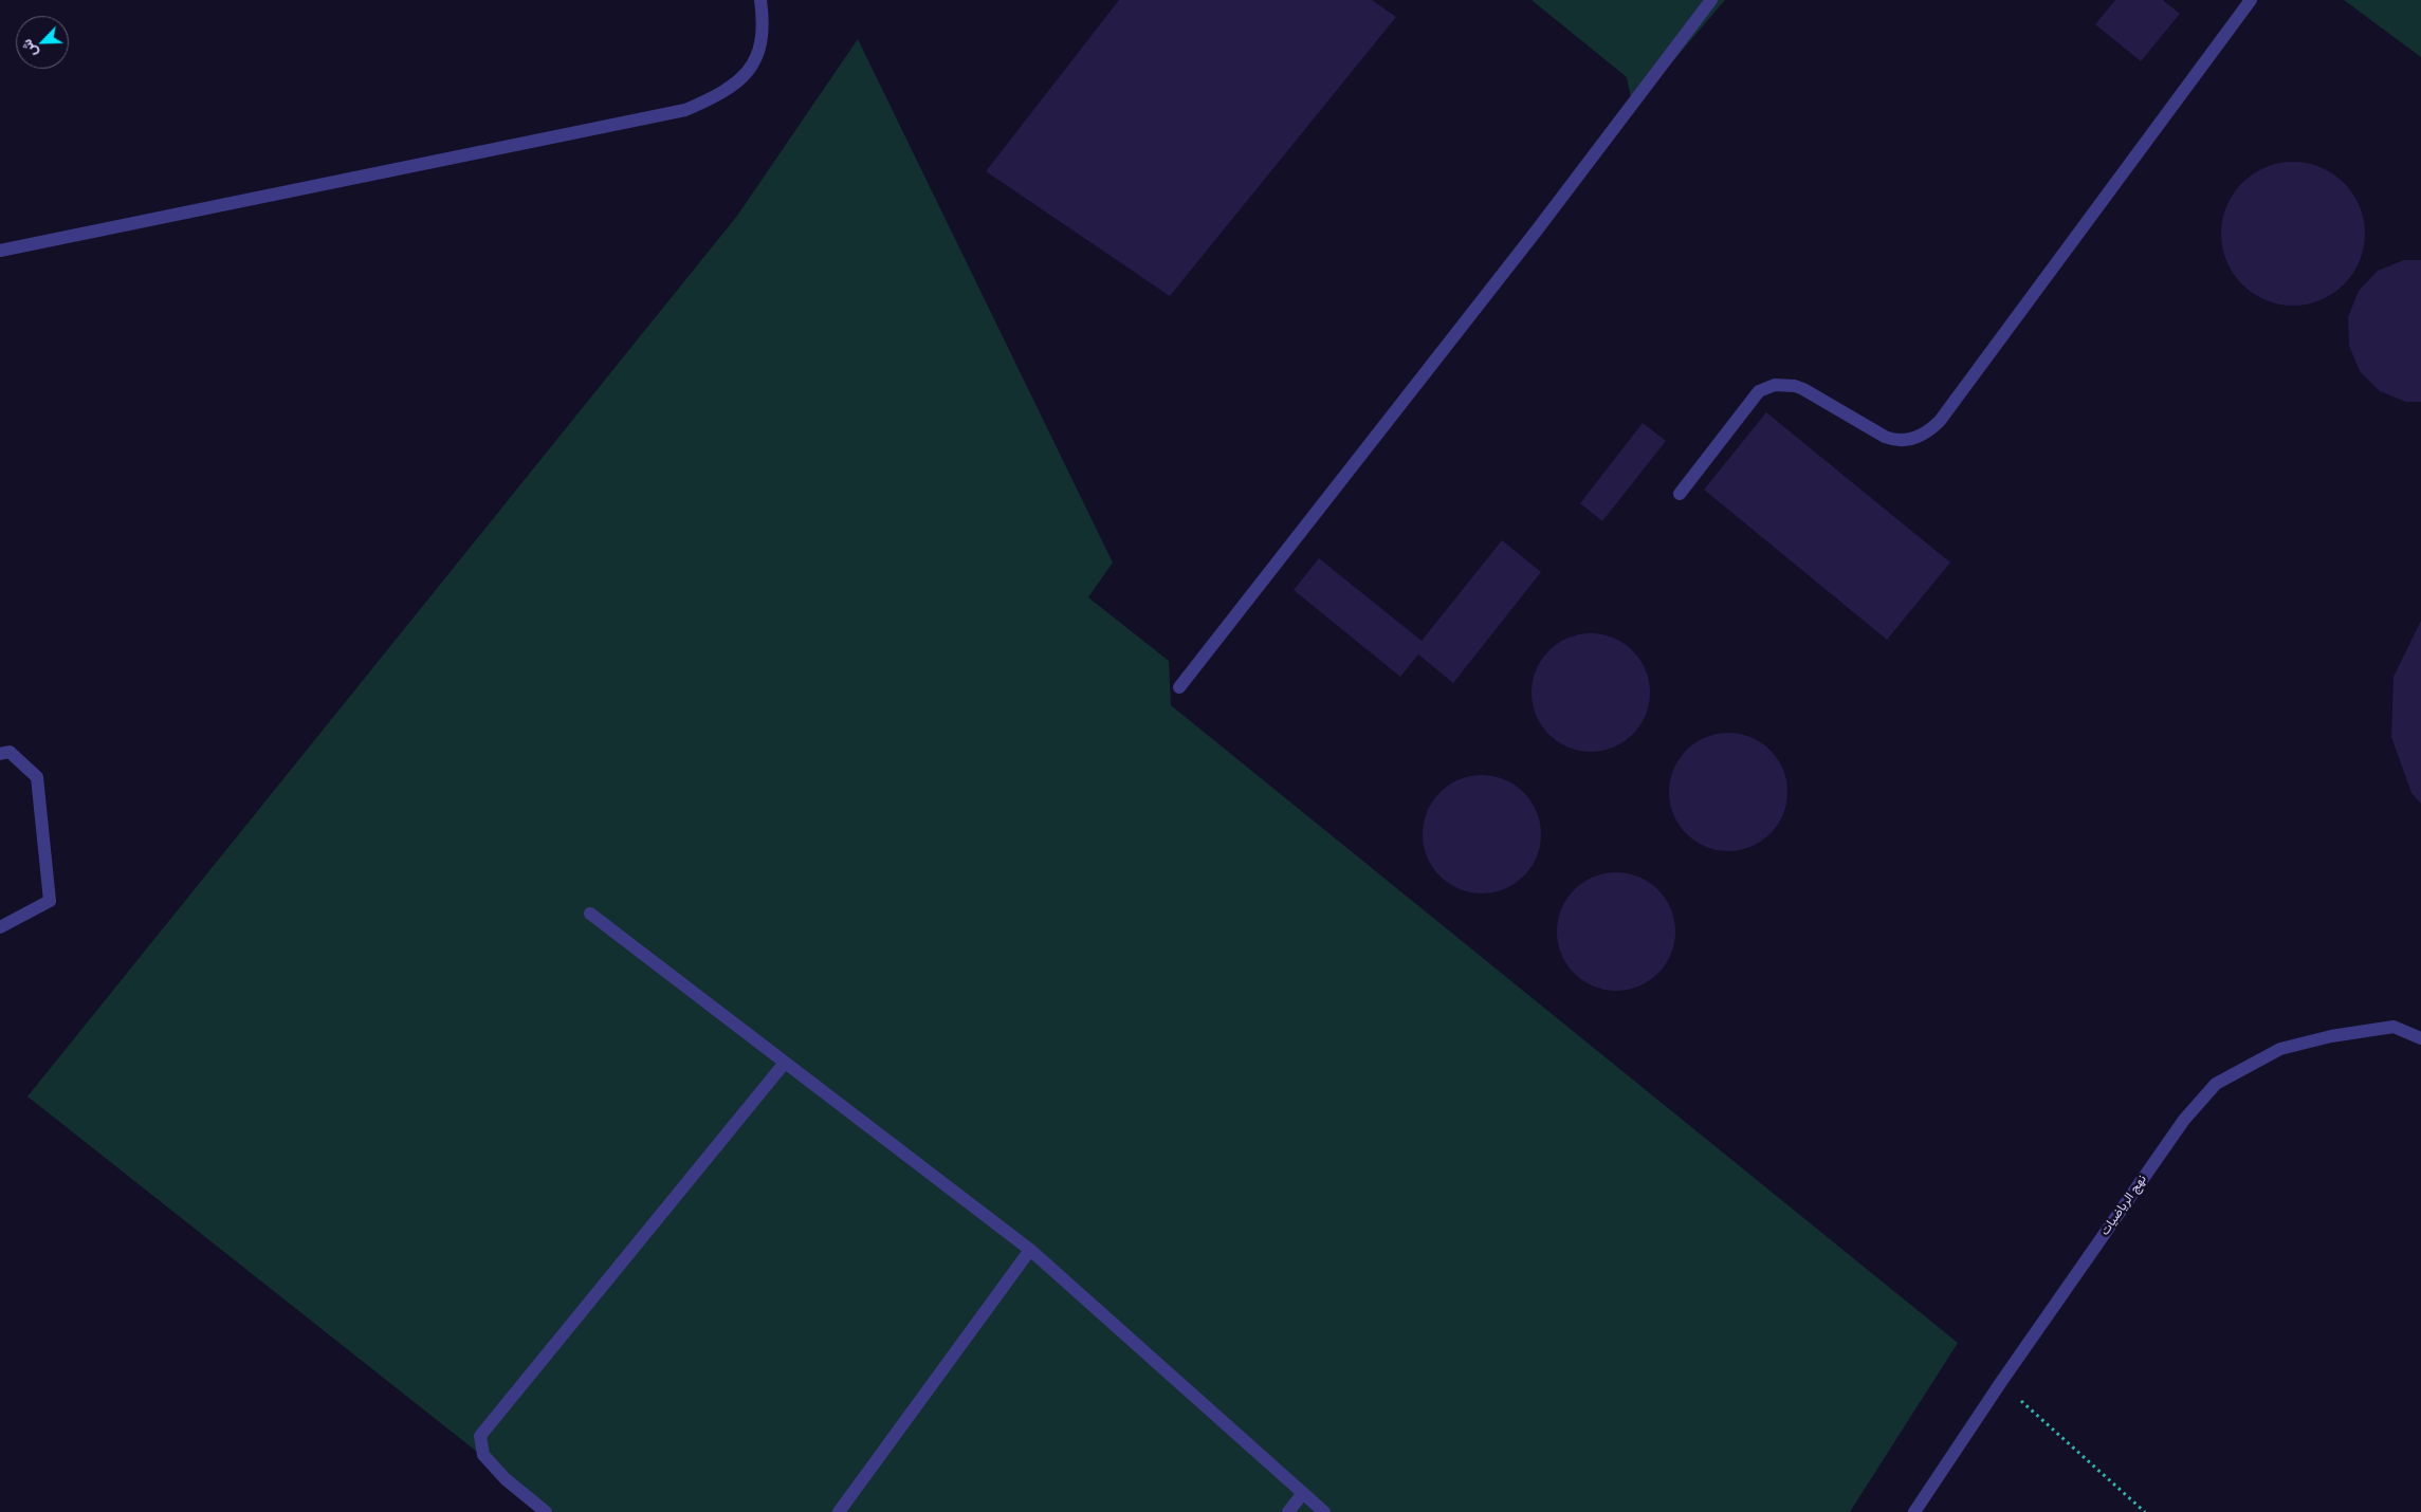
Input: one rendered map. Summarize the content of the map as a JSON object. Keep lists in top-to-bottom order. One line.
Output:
{"streets":{"street":["نهج الرياضيات"]},"north":"bottom left"}
